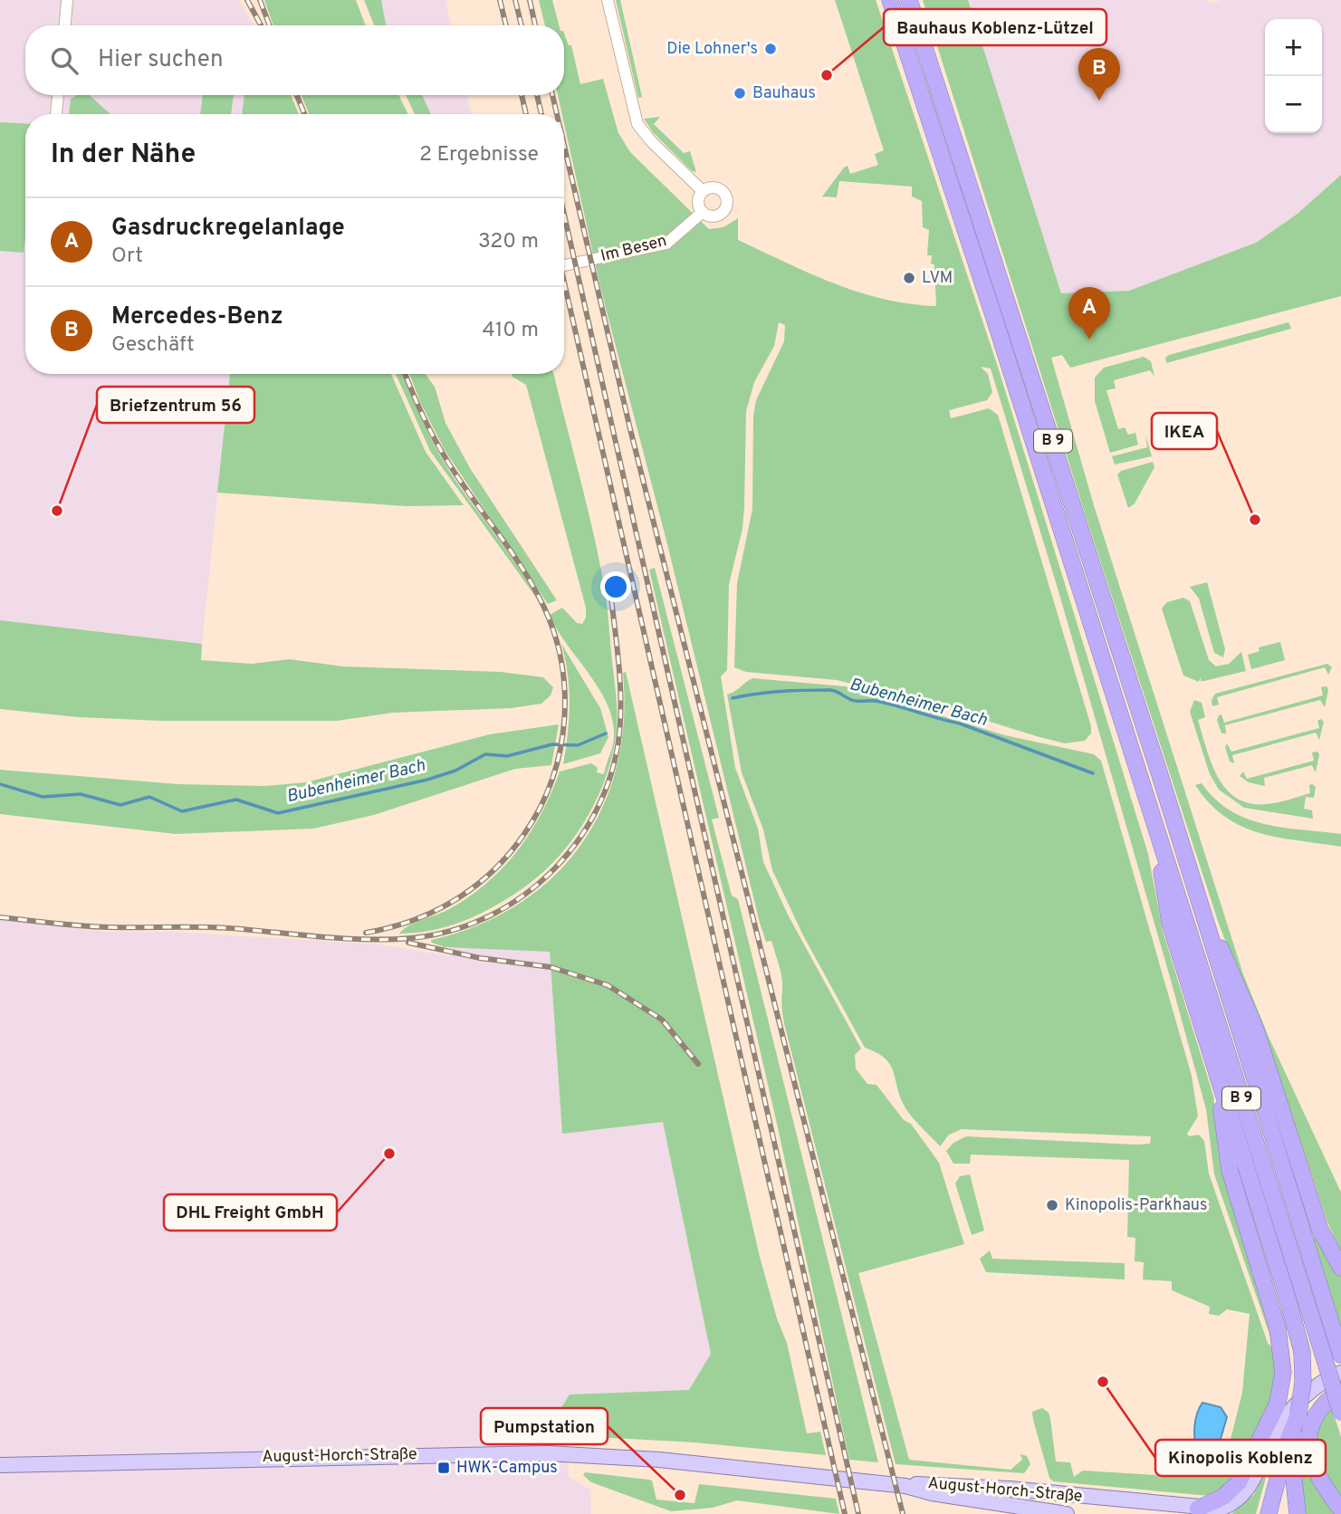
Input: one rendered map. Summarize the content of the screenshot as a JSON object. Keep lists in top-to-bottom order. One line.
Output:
{"streets":{"highway":["B 9"],"main road":["August-Horch-Straße"],"street":["Im Besen"]},"water":["Bubenheimer Bach"],"places":{"other":["Die Lohner's","Bauhaus Koblenz-Lützel","Bauhaus","LVM","Briefzentrum 56","IKEA","DHL Freight GmbH","Kinopolis-Parkhaus","Kinopolis Koblenz","Pumpstation"],"transit":["HWK-Campus"]},"page":{"map_buttons":["+","−"],"search":"Hier suchen","pins":["B","A"],"heading":["In der Nähe","2 Ergebnisse"],"list":[{"mark":"A","name":"Gasdruckregelanlage","note":"Ort","value":"320 m"},{"mark":"B","name":"Mercedes-Benz","note":"Geschäft","value":"410 m"}]}}
